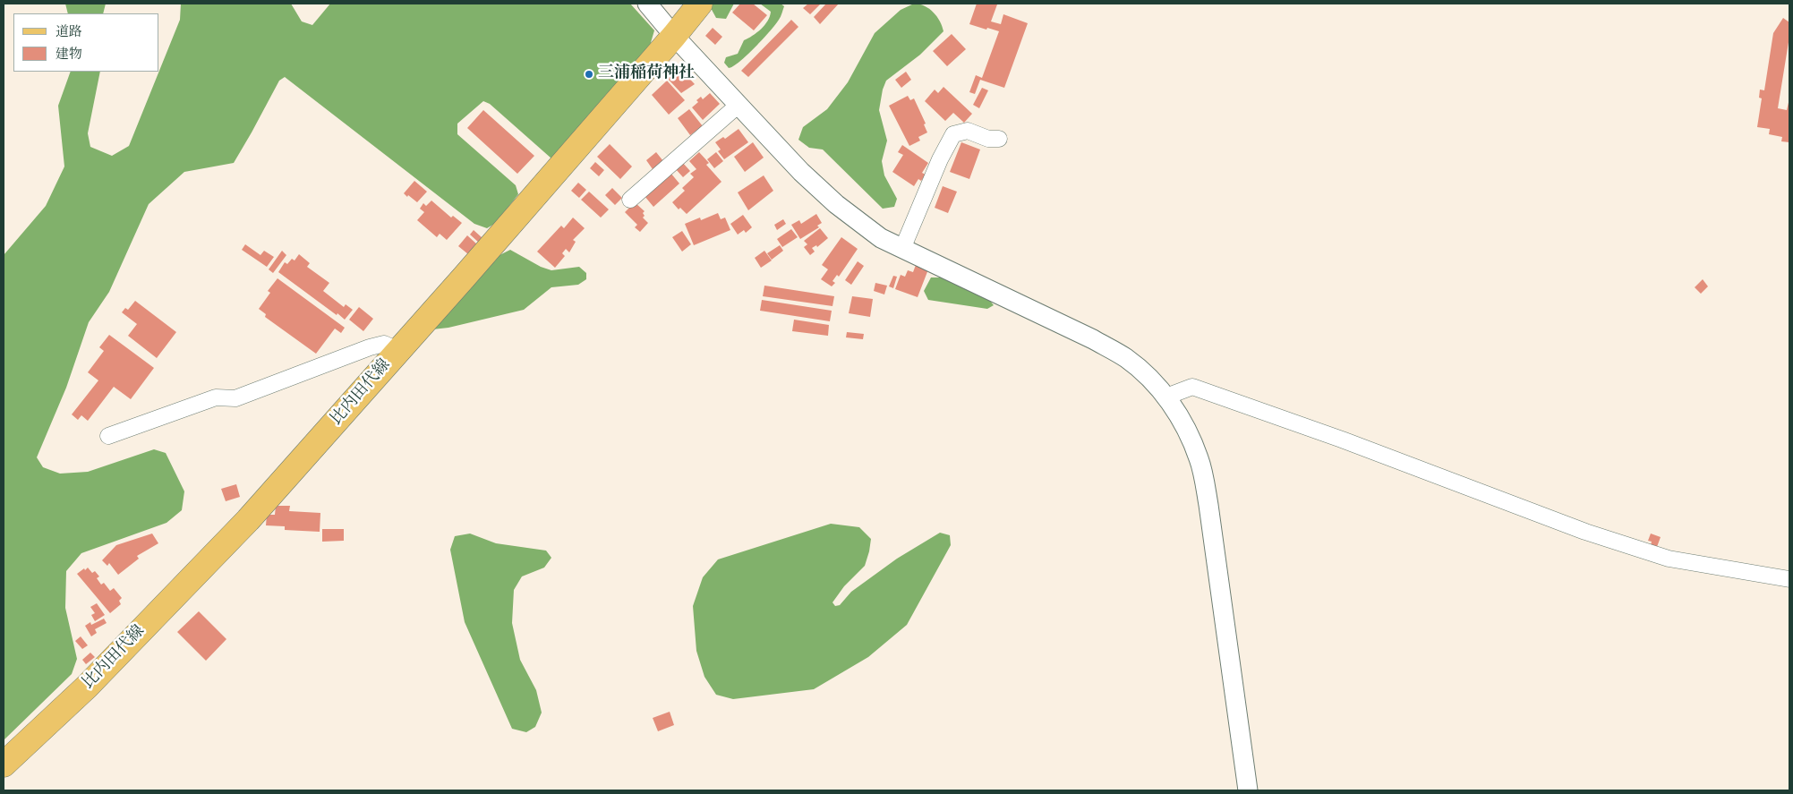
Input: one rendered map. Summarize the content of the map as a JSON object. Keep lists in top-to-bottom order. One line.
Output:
{"streets":{"main road":["比内田代線"]},"places":["三浦稲荷神社"],"legend":["道路","建物"]}
